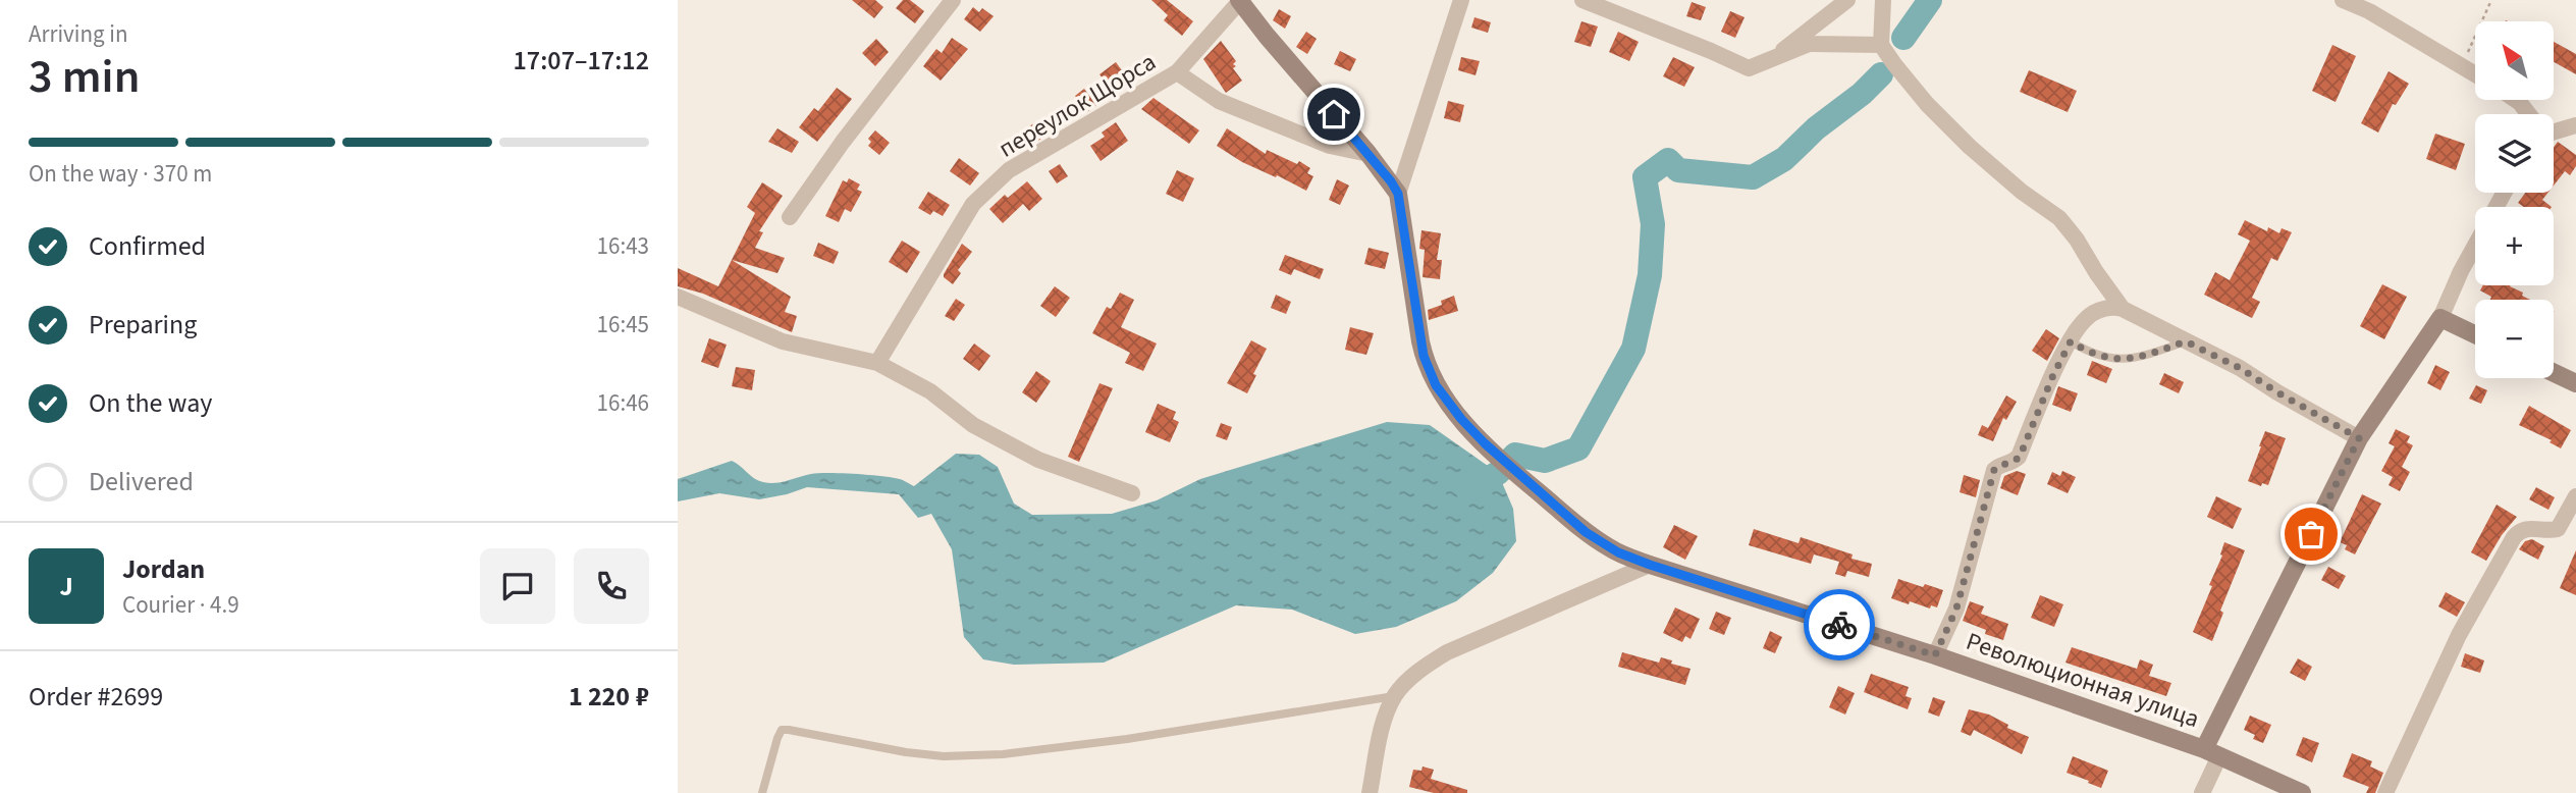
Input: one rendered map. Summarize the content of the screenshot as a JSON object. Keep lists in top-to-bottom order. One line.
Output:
{"streets":{"main road":["Революционная улица"],"street":["переулок Щорса"]},"north":"top left","page":{"heading":["3 min","Arriving in","17:07–17:12"],"panel":["Jordan","Courier · 4.9","Order #2699","1 220 ₽"],"map_buttons":["+","−"],"bar":"On the way · 370 m","list":[["Confirmed","16:43"],["Preparing","16:45"],["On the way","16:46"],"Delivered"],"round":"J"}}
